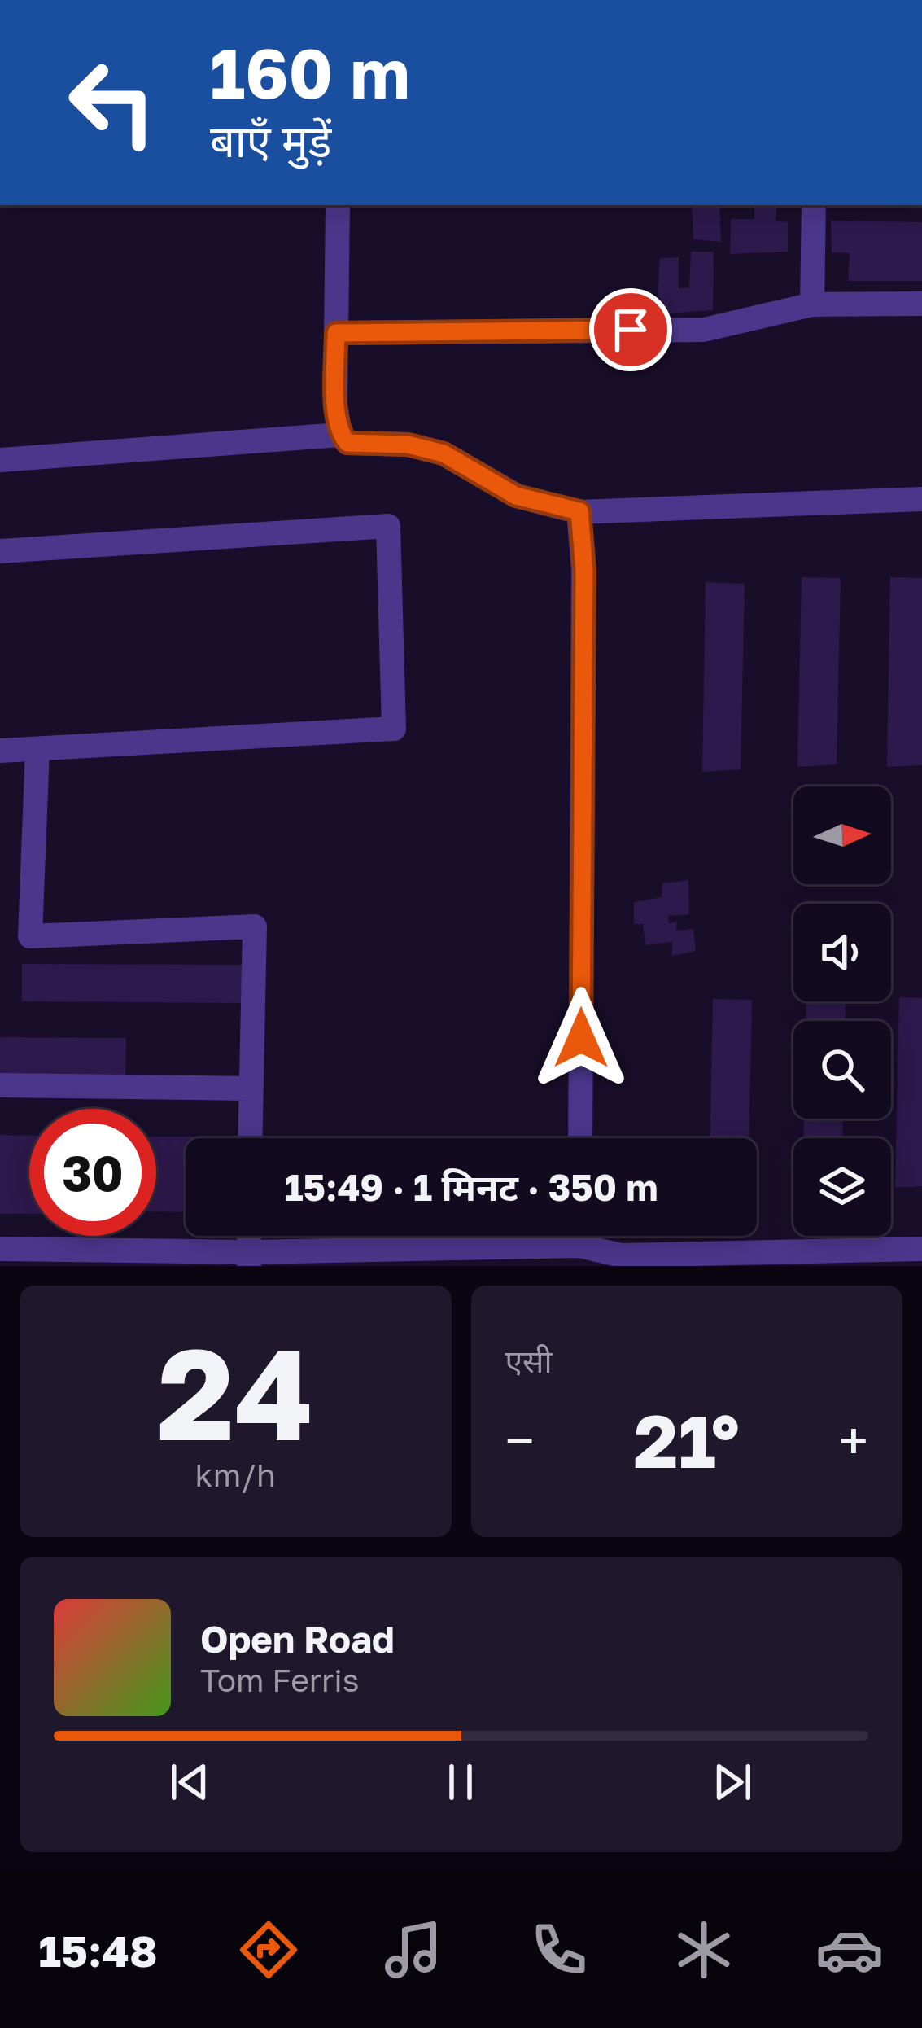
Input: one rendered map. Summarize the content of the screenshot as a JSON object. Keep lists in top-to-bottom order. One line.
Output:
{"north":"right","page":{"turn":["160 m","बाएँ मुड़ें"],"limit":"30","trip":"15:49 · 1 मिनट · 350 m","tile":[["24","km/h"],"एसी"],"heat":["−","21°","+"],"song":["Open Road","Tom Ferris"],"tabs":"15:48"}}
